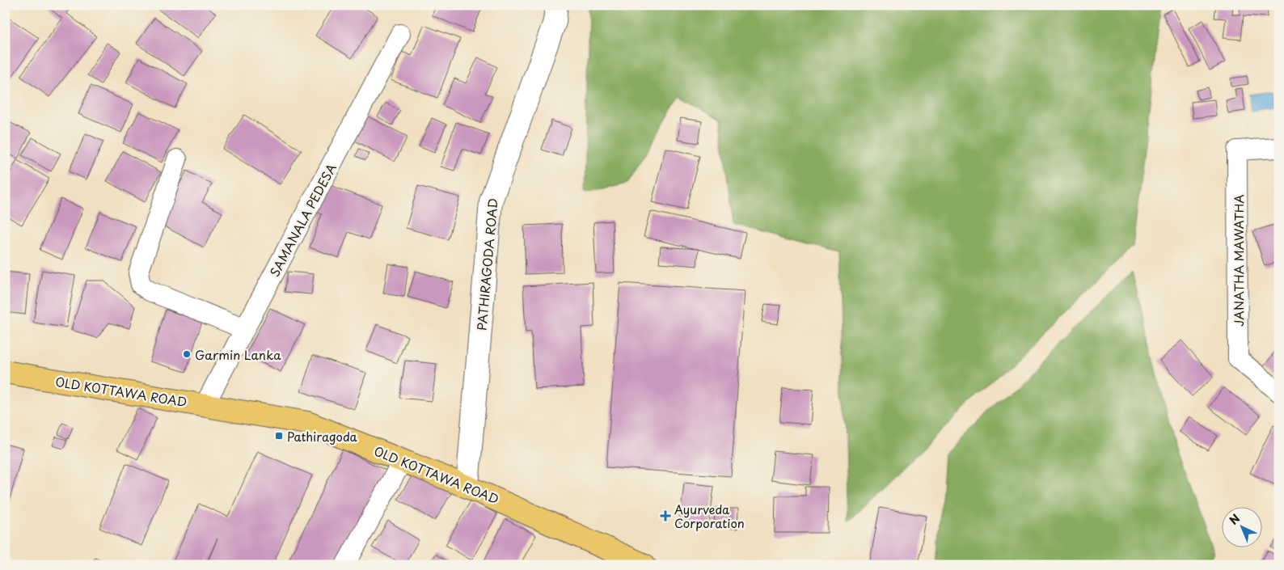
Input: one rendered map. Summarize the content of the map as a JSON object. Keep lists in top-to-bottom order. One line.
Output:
{"streets":{"main road":["OLD KOTTAWA ROAD"],"street":["SAMANALA PEDESA","JANATHA MAWATHA","PATHIRAGODA ROAD"]},"crossings":[["SAMANALA PEDESA","OLD KOTTAWA ROAD"],["PATHIRAGODA ROAD","OLD KOTTAWA ROAD"]],"places":{"other":["Garmin Lanka"],"transit":["Pathiragoda"],"health":["Ayurveda Corporation"]},"north":"top left"}
